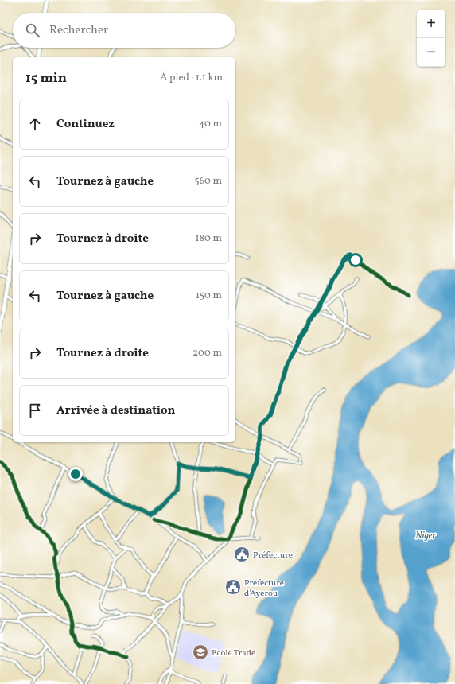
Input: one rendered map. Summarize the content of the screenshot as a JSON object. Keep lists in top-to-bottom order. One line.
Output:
{"water":["Niger"],"places":{"public building":["Préfecture","Prefecture d'Ayerou"],"school or university":["Ecole Trade"]},"page":{"map_buttons":["+","−"],"search":"Rechercher","heading":["15 min","À pied · 1.1 km"],"list":[["Continuez","40 m"],["Tournez à gauche","560 m"],["Tournez à droite","180 m"],["Tournez à gauche","150 m"],["Tournez à droite","200 m"],"Arrivée à destination"]}}
